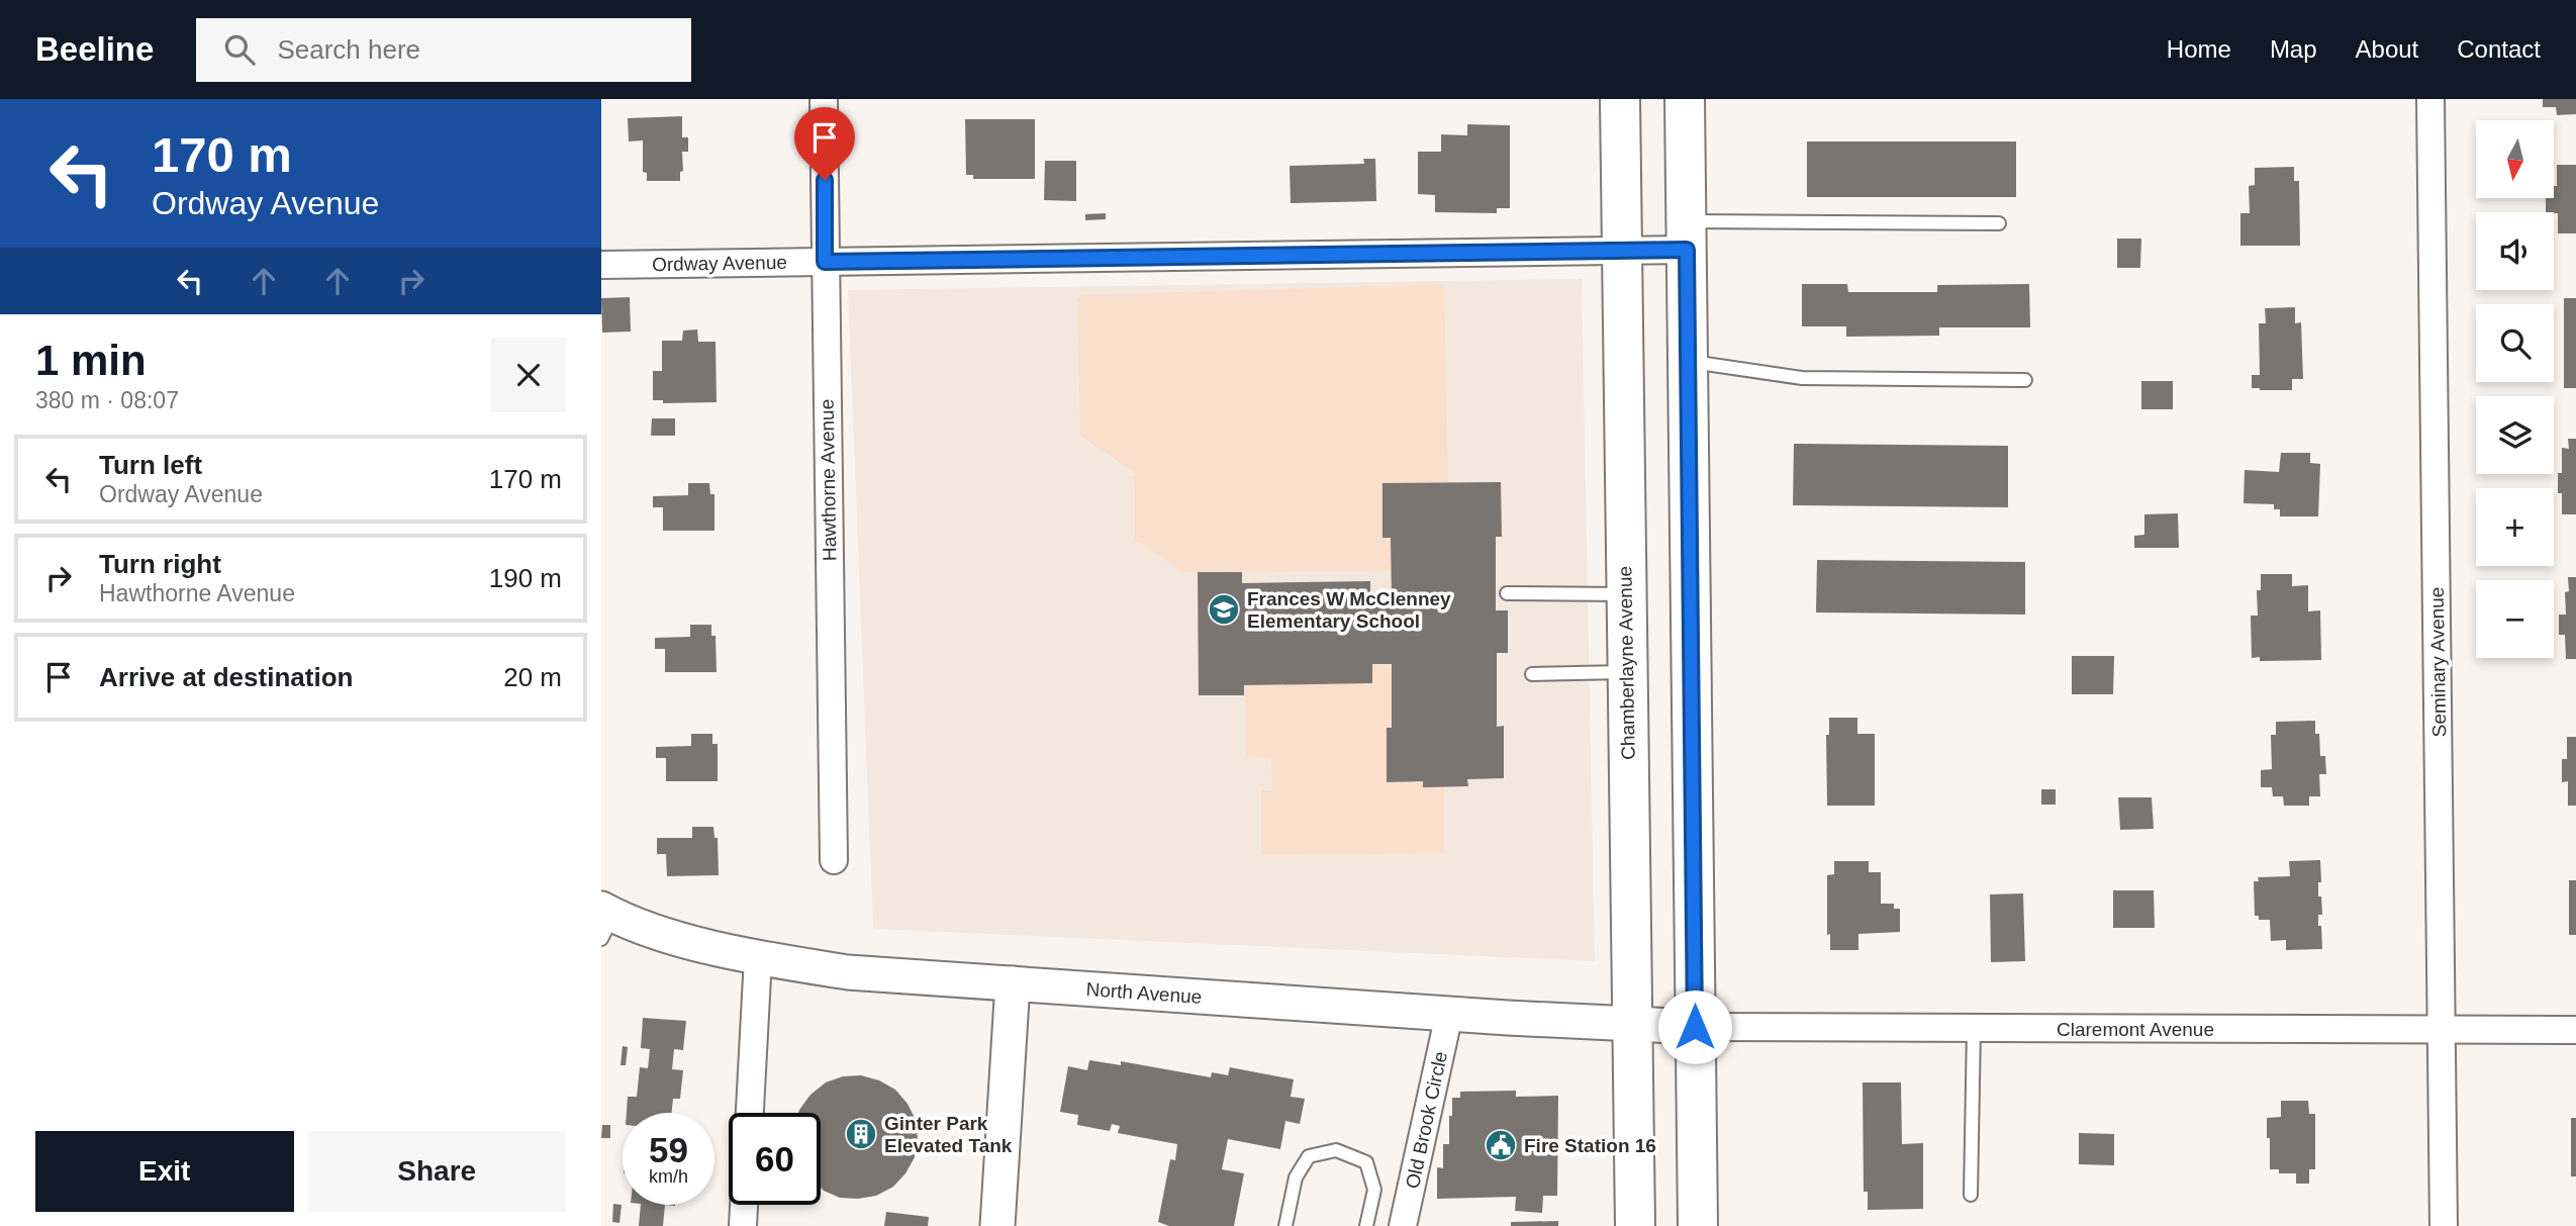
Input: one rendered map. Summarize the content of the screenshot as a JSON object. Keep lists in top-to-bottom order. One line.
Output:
{"streets":{"main road":["Chamberlayne Avenue"],"street":["Ordway Avenue","Hawthorne Avenue","Seminary Avenue","North Avenue","Claremont Avenue","Old Brook Circle"]},"crossings":[["Ordway Avenue","Hawthorne Avenue"],["Ordway Avenue","Chamberlayne Avenue"],["Seminary Avenue","Claremont Avenue"],["Chamberlayne Avenue","North Avenue"],["North Avenue","Claremont Avenue"],["North Avenue","Old Brook Circle"]],"places":{"school or university":["Frances W McClenney Elementary School"],"building":["Ginter Park Elevated Tank"],"public building":["Fire Station 16"]},"north":"bottom","page":{"header":"Beeline","search":"Search here","nav":["Home","Map","About","Contact"],"turn":["170 m","Ordway Avenue"],"map_buttons":["+","−"],"heading":["1 min","380 m · 08:07"],"list":[{"name":"Turn left","note":"Ordway Avenue","value":"170 m"},{"name":"Turn right","note":"Hawthorne Avenue","value":"190 m"},{"name":"Arrive at destination","value":"20 m"}],"speed":"59 km/h","limit":"60","buttons":["Exit","Share"]}}
